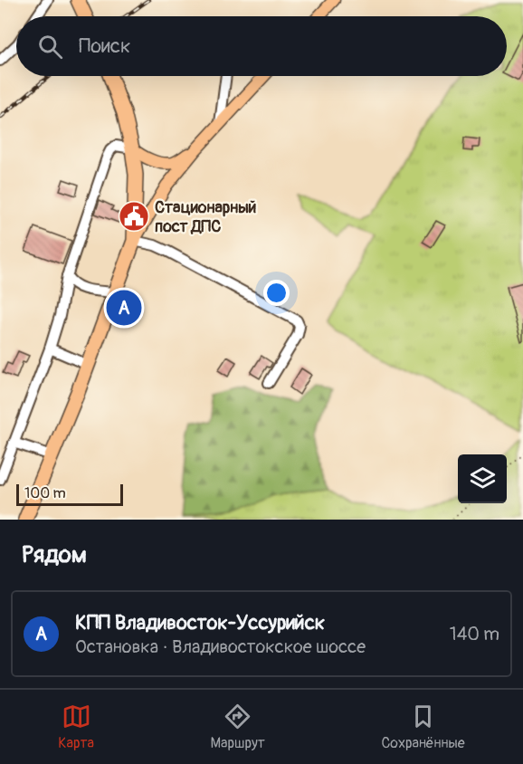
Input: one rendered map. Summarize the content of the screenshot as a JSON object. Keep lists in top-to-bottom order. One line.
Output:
{"places":{"public building":["Стационарный пост ДПС"]},"scale_bar":"100 m","page":{"search":"Поиск","pins":"A","scale":"100 m","heading":"Рядом","list":[{"mark":"A","name":"КПП Владивосток-Уссурийск","note":"Остановка · Владивостокское шоссе","value":"140 m"}],"nav":["Карта","Маршрут","Сохранённые"]}}
